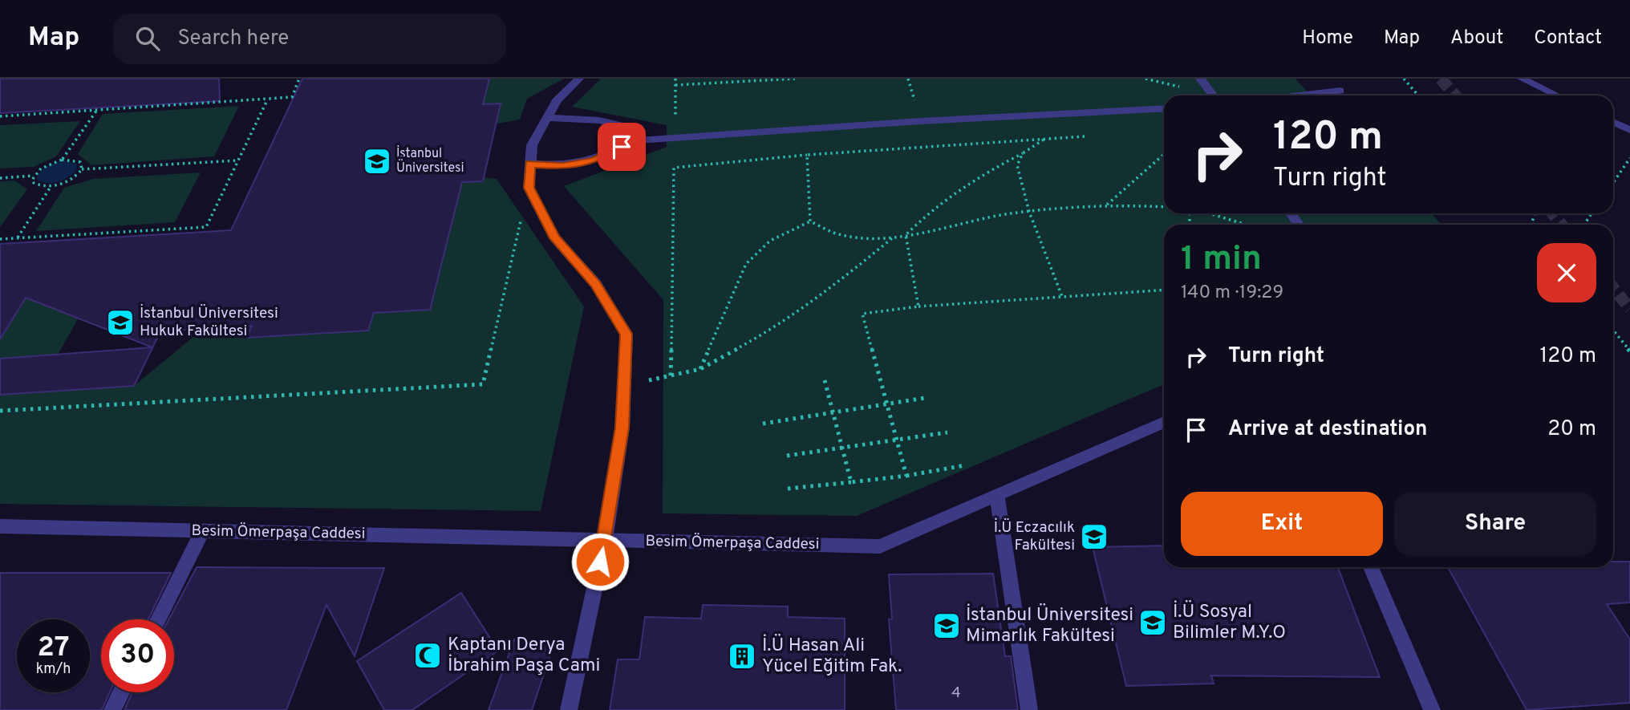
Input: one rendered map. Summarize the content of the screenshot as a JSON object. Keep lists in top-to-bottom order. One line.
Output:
{"streets":{"street":["Besim Ömerpaşa Caddesi"]},"places":{"school or university":["İstanbul Üniversitesi","İstanbul Üniversitesi Hukuk Fakültesi","İ.Ü Eczacılık Fakültesi","İ.Ü Sosyal Bilimler M.Y.O","İstanbul Üniversitesi Mimarlık Fakültesi"],"mosque":["Kaptanı Derya İbrahim Paşa Cami"],"building":["İ.Ü Hasan Ali Yücel Eğitim Fak."]},"house_numbers":["4"],"page":{"header":"Map","search":"Search here","nav":["Home","Map","About","Contact"],"turn":["120 m","Turn right"],"heading":["1 min","140 m · 19:29"],"list":[{"name":"Turn right","value":"120 m"},{"name":"Arrive at destination","value":"20 m"}],"buttons":["Exit","Share"],"speed":"27 km/h","limit":"30"}}
